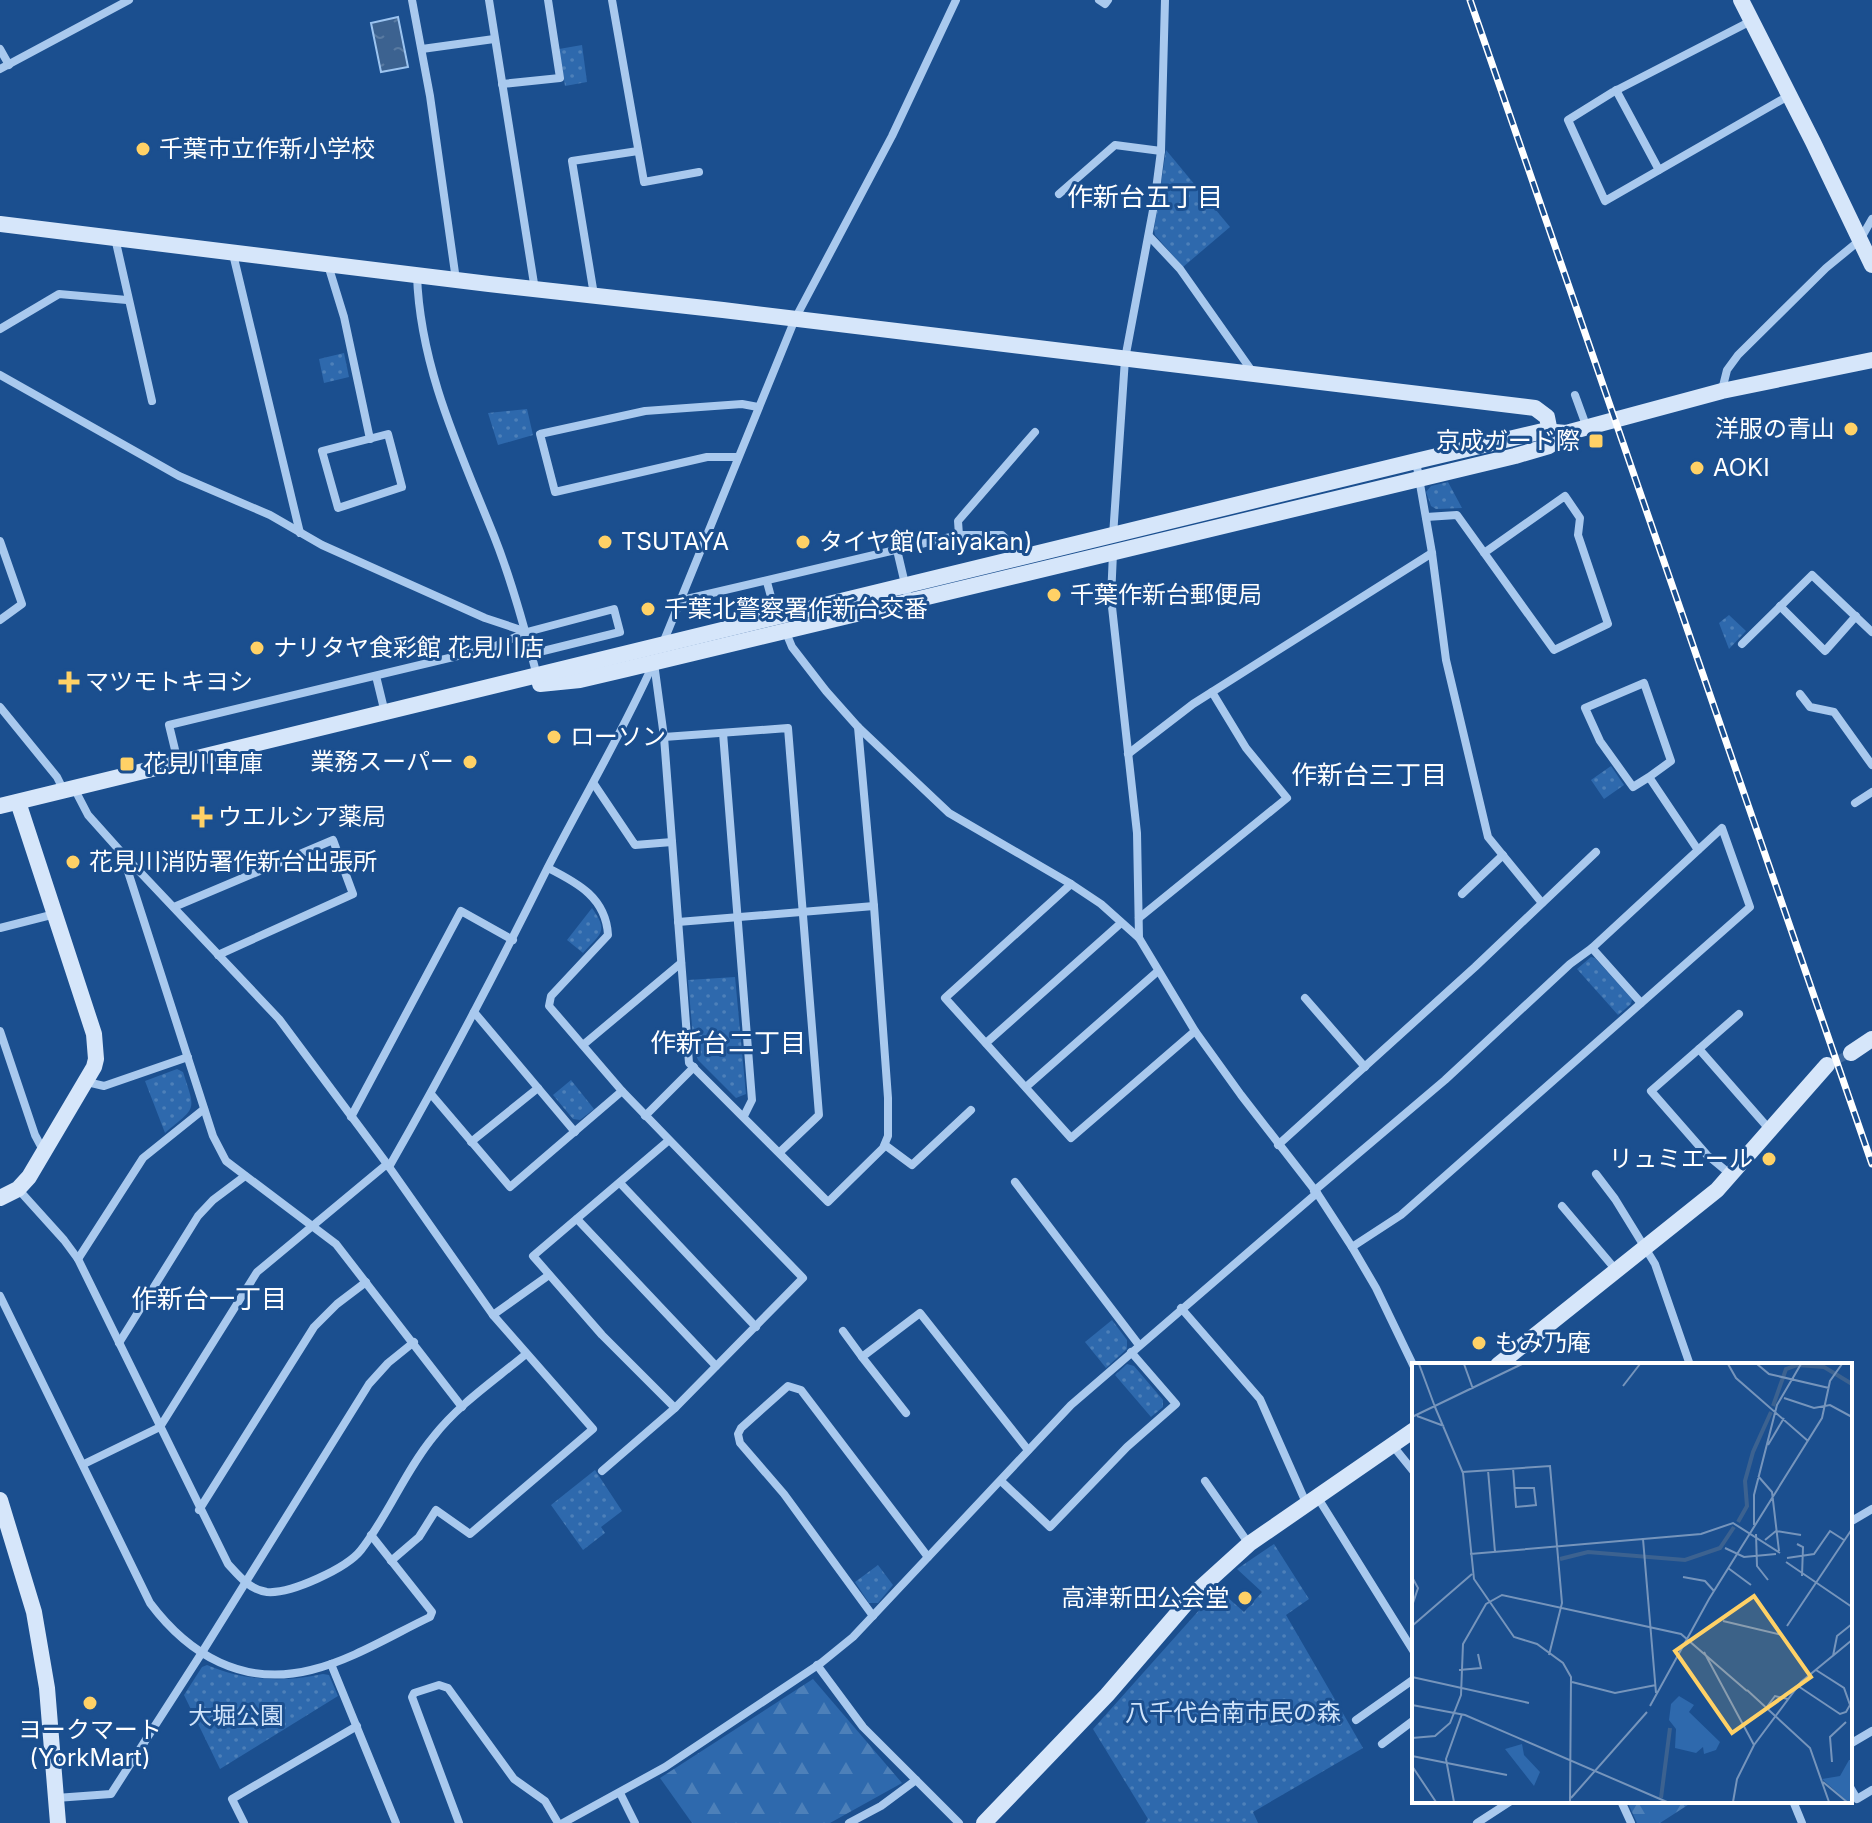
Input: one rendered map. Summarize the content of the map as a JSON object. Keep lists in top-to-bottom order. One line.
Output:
{"districts":["作新台五丁目","作新台三丁目","作新台二丁目","作新台一丁目"],"parks":["八千代台南市民の森","大堀公園"],"places":{"other":["千葉市立作新小学校","洋服の青山","AOKI","TSUTAYA","タイヤ館(Taiyakan)","千葉作新台郵便局","千葉北警察署作新台交番","ナリタヤ食彩館 花見川店","ローソン","業務スーパー","花見川消防署作新台出張所","リュミエール","もみ乃庵","高津新田公会堂","ヨークマート (YorkMart)"],"transit":["京成ガード際","花見川車庫"],"health":["マツモトキヨシ","ウエルシア薬局"]}}
